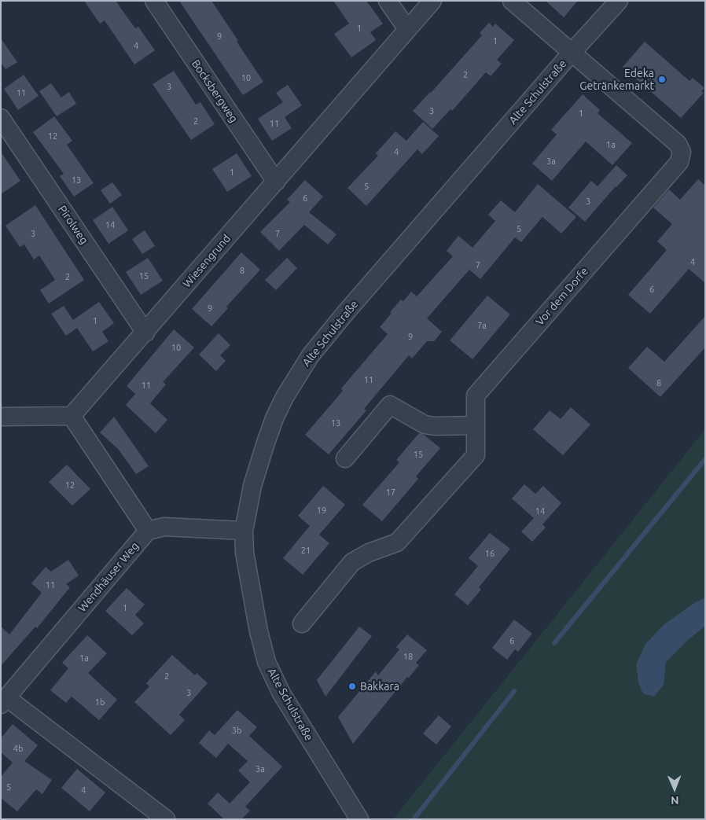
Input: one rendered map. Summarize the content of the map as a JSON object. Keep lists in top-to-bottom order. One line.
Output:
{"streets":{"street":["Bocksbergweg","Alte Schulstraße","Pirolweg","Wiesengrund","Vor dem Dorfe","Wendhäuser Weg"]},"crossings":[["Bocksbergweg","Wiesengrund"],["Alte Schulstraße","Vor dem Dorfe"],["Pirolweg","Wiesengrund"]],"places":["Edeka Getränkemarkt","Bakkara"],"house_numbers":["1","9","1","4","2","10","3","11","3","1","2","11","12","1a","4","3a","1","13","5","6","3","14","5","3","7","4","7","8","15","2","6","9","1","7a","9","10","11","8","11","13","15","12","17","19","14","21","16","11","1","6","18","1a","2","3","1b","3b","4b","3a","5","4"],"north":"bottom"}
